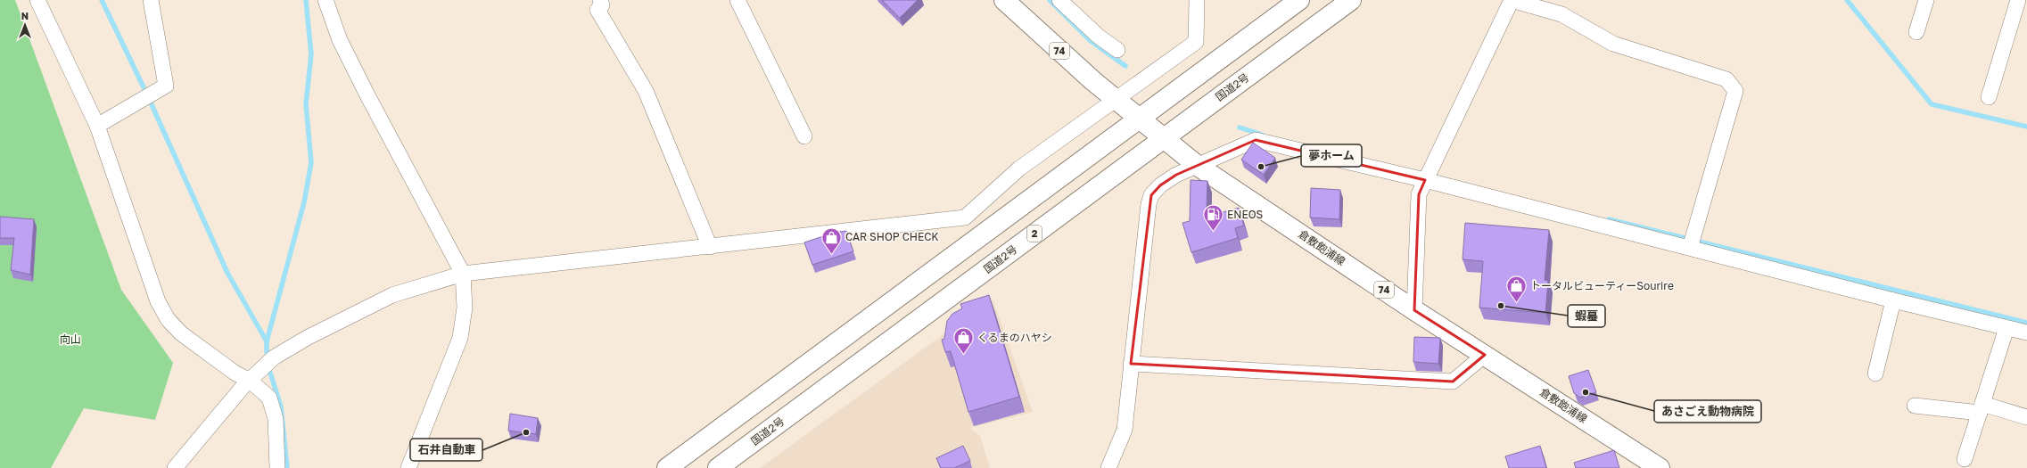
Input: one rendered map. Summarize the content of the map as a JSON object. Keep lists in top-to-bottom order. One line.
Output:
{"streets":{"main road":["74","国道2号","2","倉敷飽浦線"]},"crossings":[["国道2号","倉敷飽浦線"]],"parks":["向山"],"places":{"other":["夢ホーム","蝦蟇","あさごえ動物病院","石井自動車"],"fuel station":["ENEOS"],"shop":["CAR SHOP CHECK","トータルビューティーSourire","くるまのハヤシ"]},"north":"top"}
